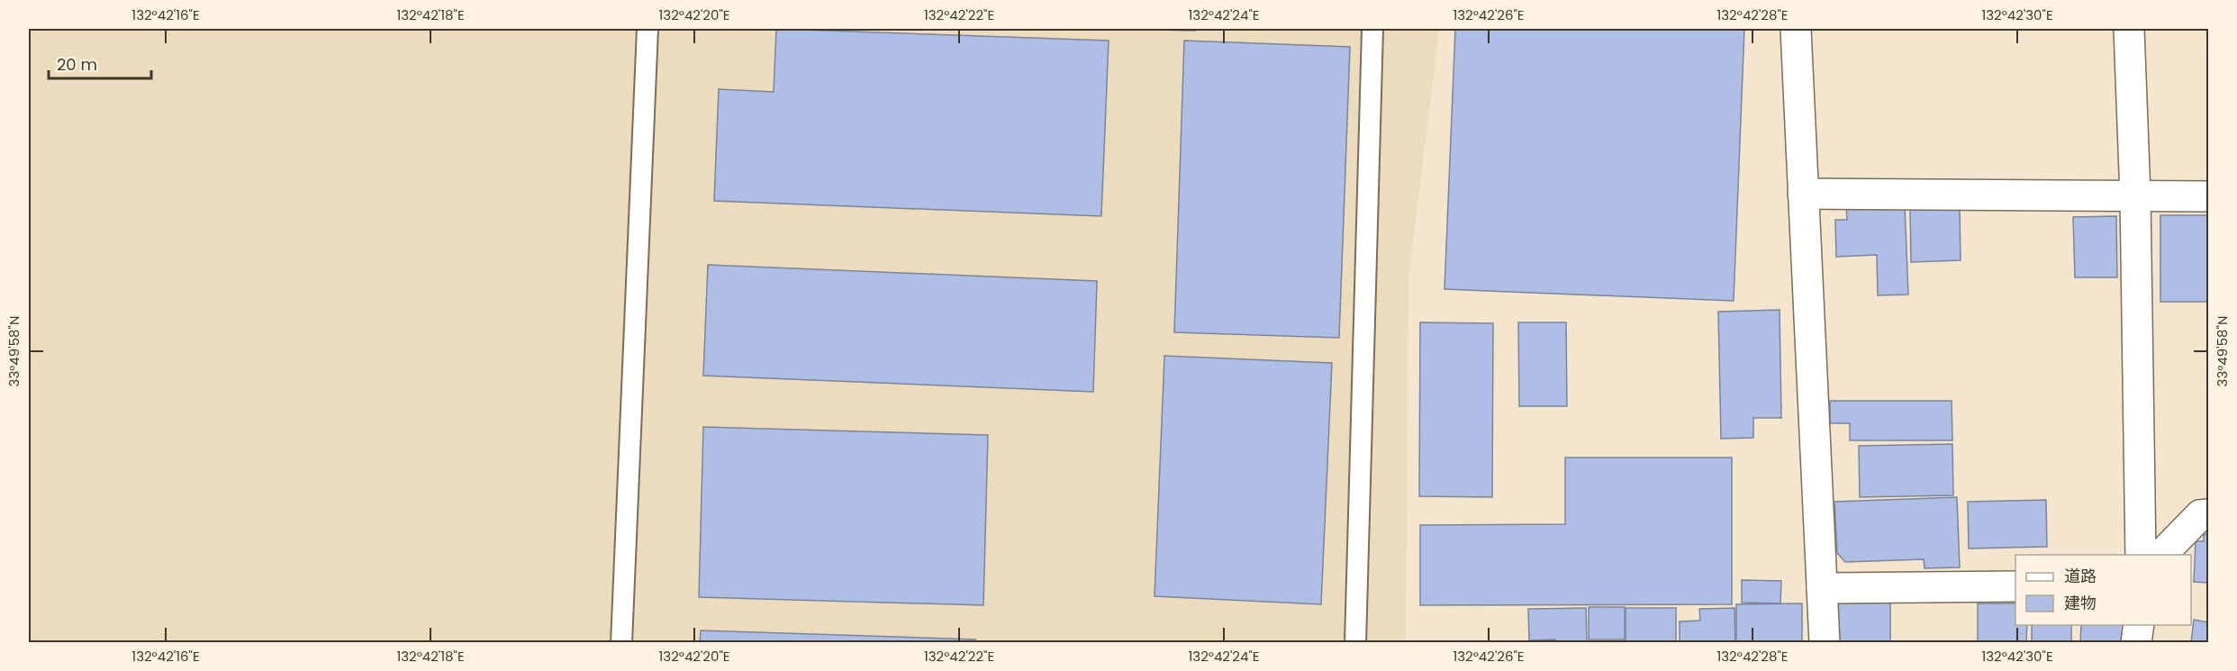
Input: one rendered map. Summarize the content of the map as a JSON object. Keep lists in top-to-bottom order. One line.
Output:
{"legend":["道路","建物"],"scale_bar":"20 m","coordinates":["132°42'16\"E","132°42'18\"E","132°42'20\"E","132°42'22\"E","132°42'24\"E","132°42'26\"E","132°42'28\"E","132°42'30\"E","33°49'58\"N"]}
